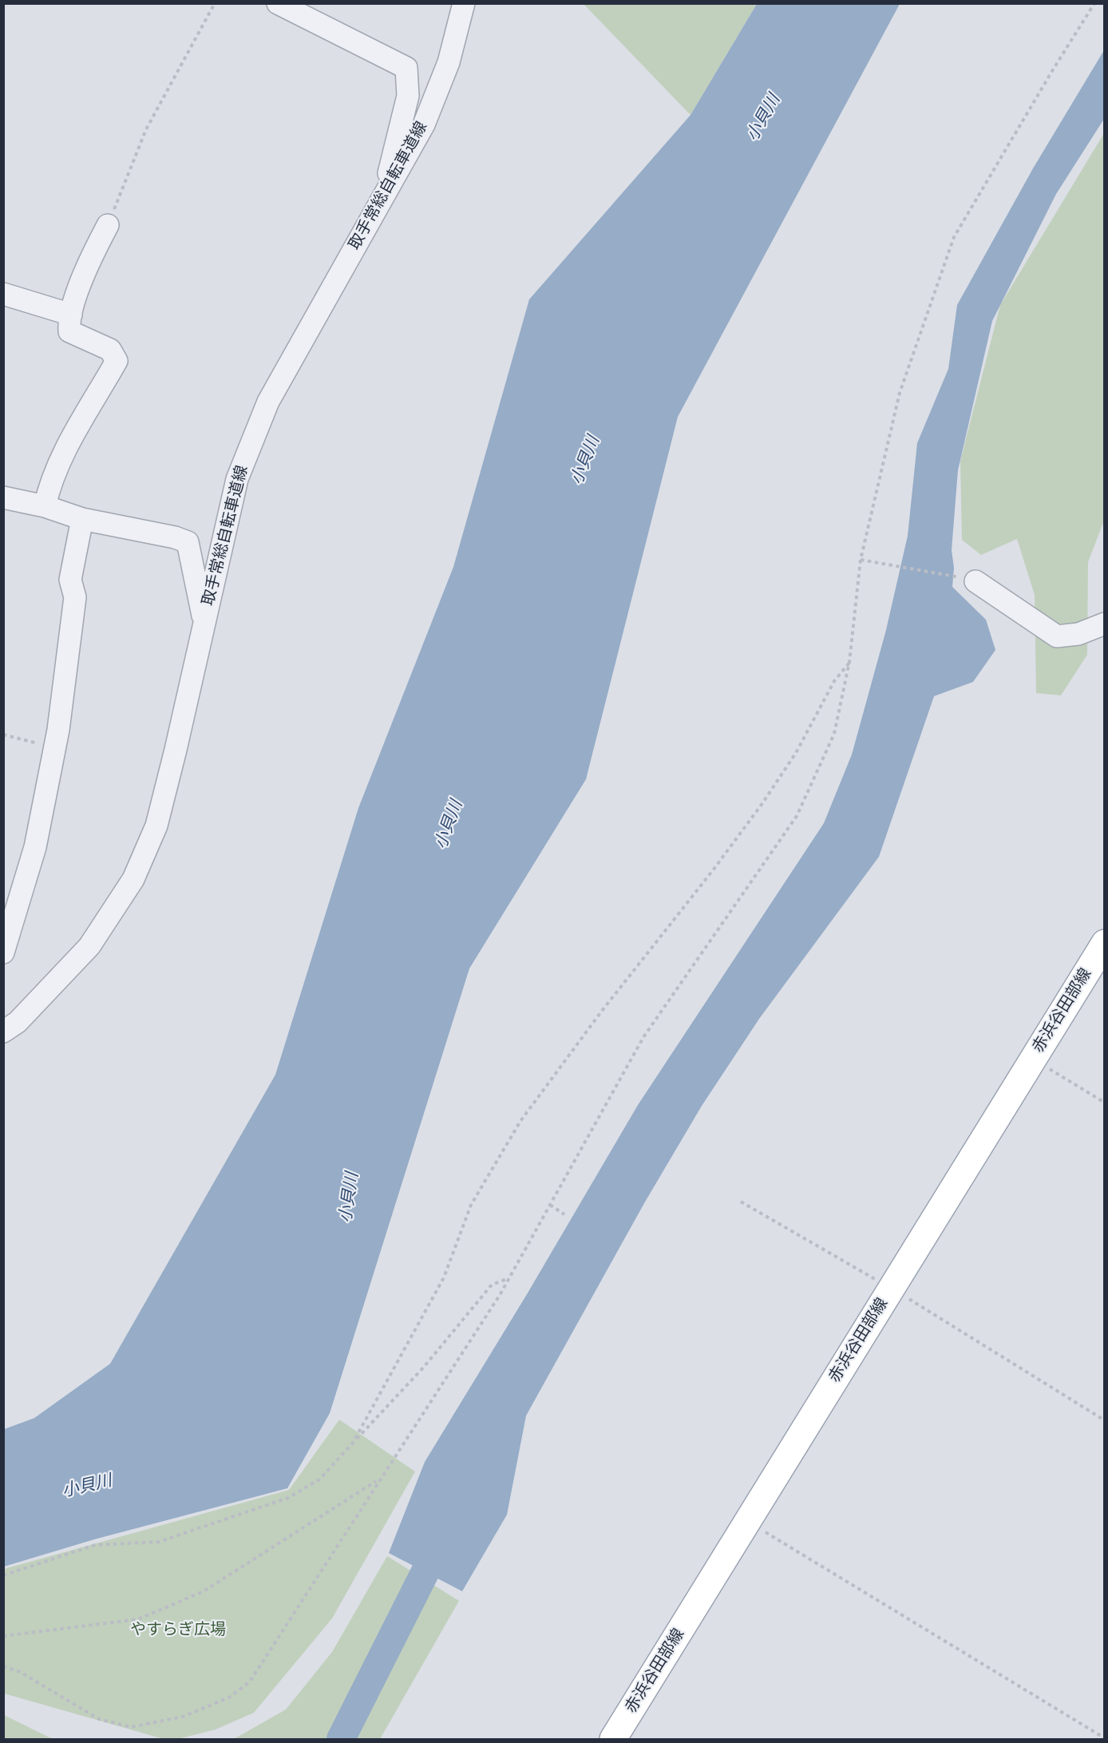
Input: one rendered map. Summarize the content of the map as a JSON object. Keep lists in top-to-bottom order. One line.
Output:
{"streets":{"main road":["赤浜谷田部線"],"street":["取手常総自転車道線"]},"water":["小貝川"],"parks":["やすらぎ広場"]}
